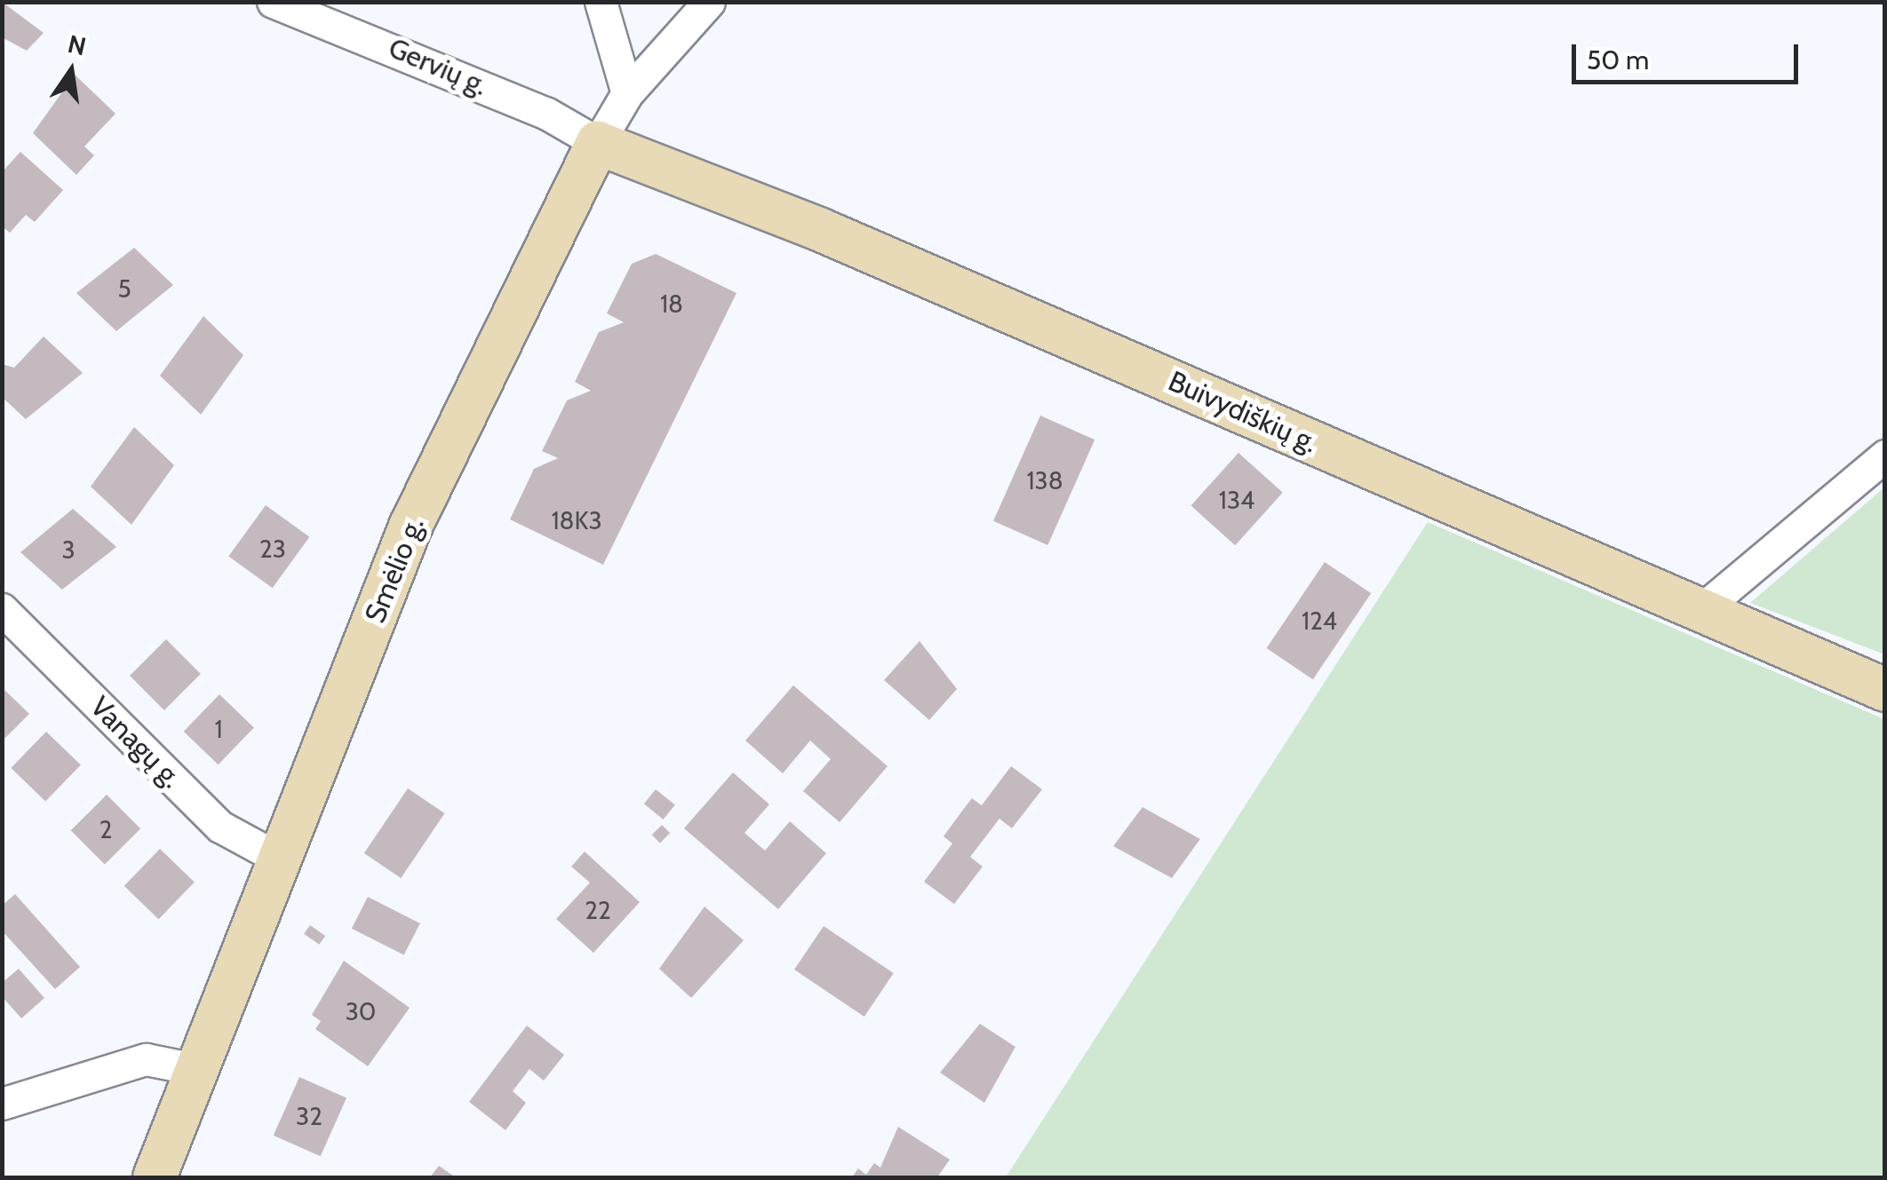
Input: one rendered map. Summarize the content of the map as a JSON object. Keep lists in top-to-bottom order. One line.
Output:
{"streets":{"main road":["Buivydiškių g.","Smėlio g."],"street":["Gervių g.","Vanagų g."]},"crossings":[["Gervių g.","Buivydiškių g."],["Gervių g.","Smėlio g."],["Buivydiškių g.","Smėlio g."],["Smėlio g.","Vanagų g."]],"house_numbers":["5","18","138","134","18K3","23","3","124","1","2","22","30","32"],"scale_bar":"50 m","north":"top"}
